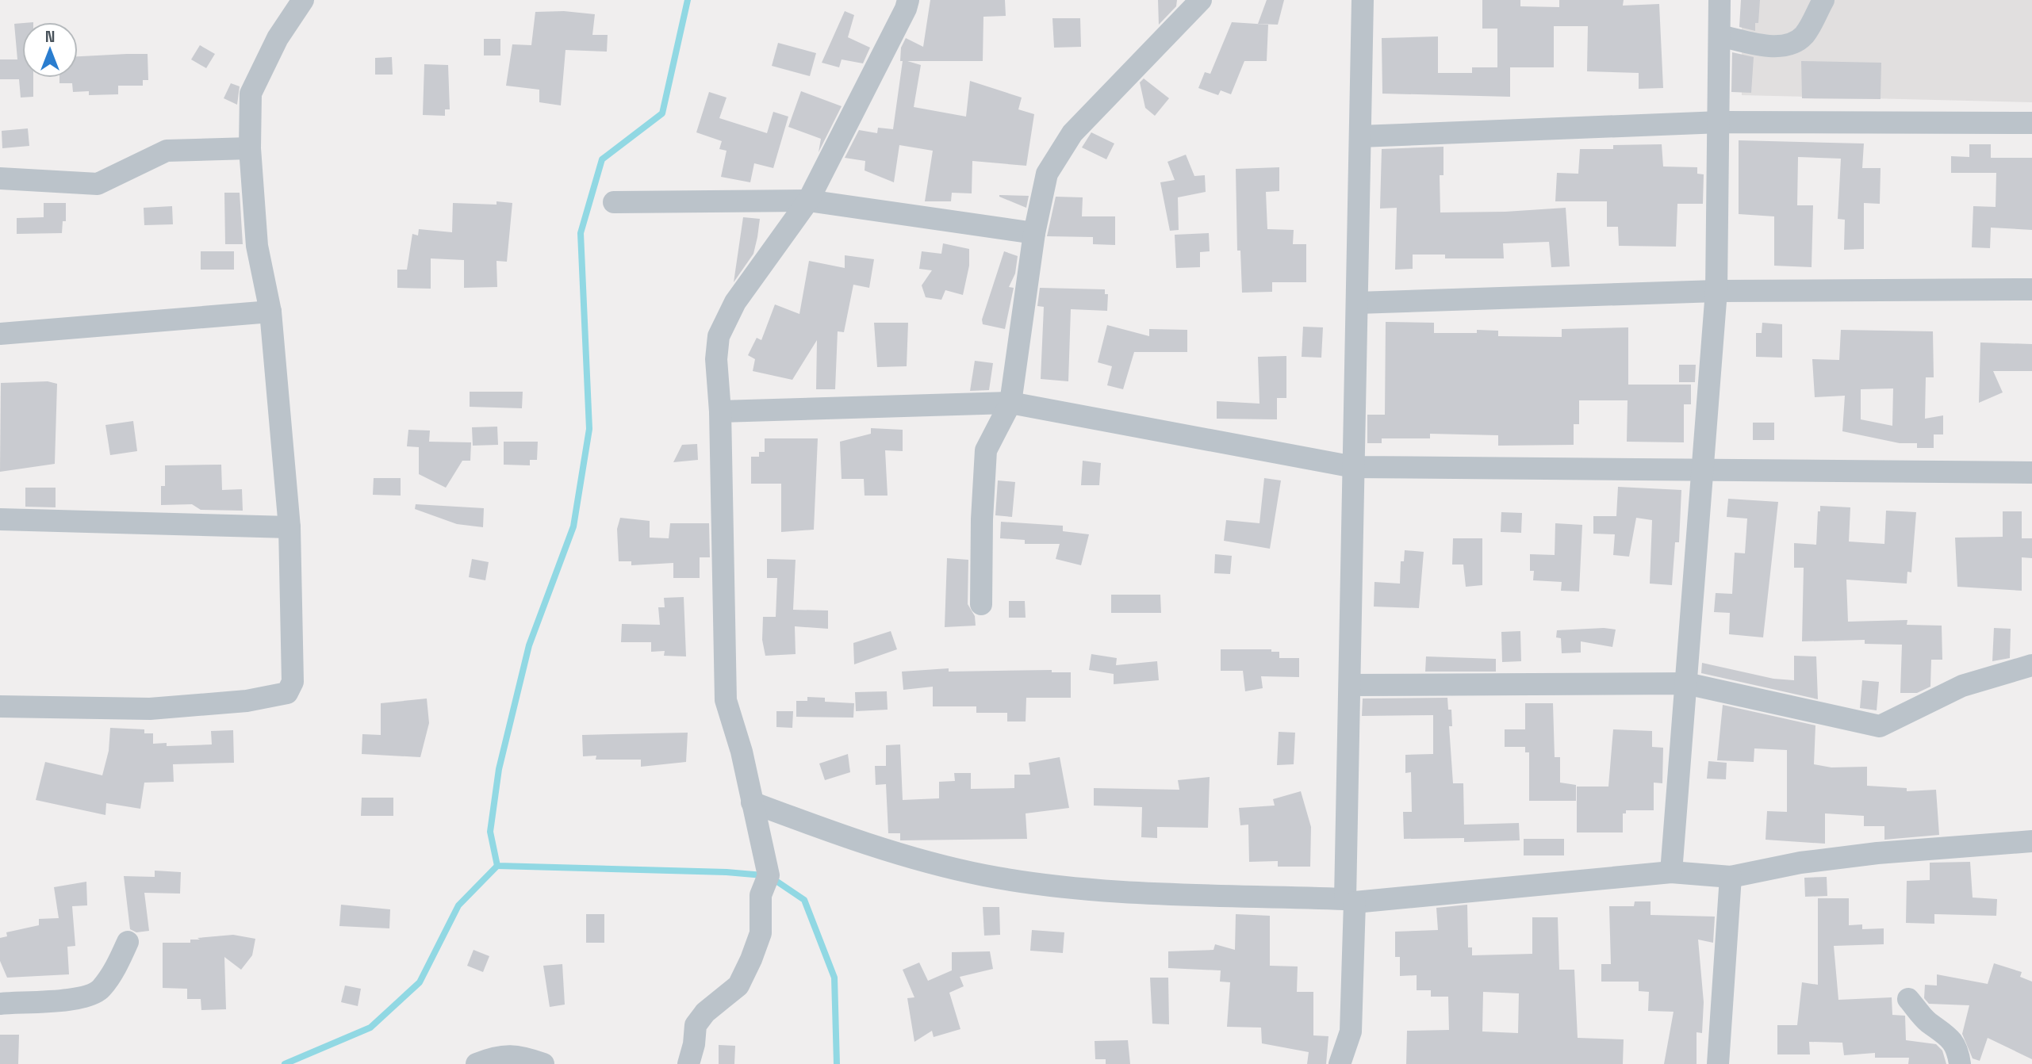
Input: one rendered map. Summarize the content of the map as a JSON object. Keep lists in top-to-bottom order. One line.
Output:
{"north":"top"}
